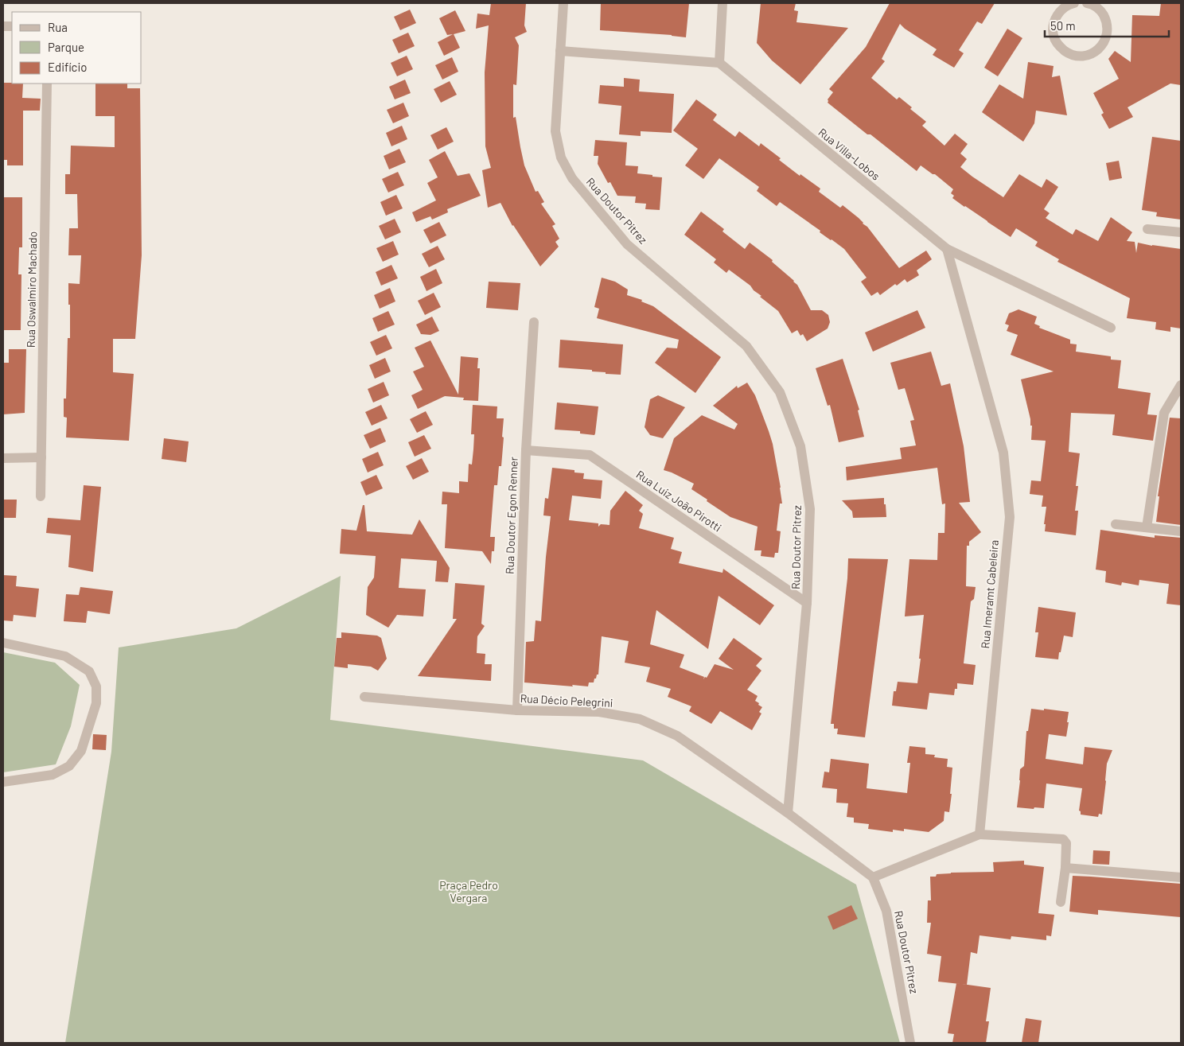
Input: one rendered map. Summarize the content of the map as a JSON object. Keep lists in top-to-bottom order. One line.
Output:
{"streets":{"street":["Rua Villa-Lobos","Rua Doutor Pitrez","Rua Oswalmiro Machado","Rua Luiz João Pirotti","Rua Doutor Egon Renner","Rua Imeramt Cabeleira","Rua Décio Pelegrini"]},"crossings":[["Rua Villa-Lobos","Rua Imeramt Cabeleira"],["Rua Doutor Pitrez","Rua Luiz João Pirotti"],["Rua Doutor Pitrez","Rua Décio Pelegrini"],["Rua Luiz João Pirotti","Rua Doutor Egon Renner"],["Rua Doutor Egon Renner","Rua Décio Pelegrini"]],"parks":["Praça Pedro Vergara"],"legend":["Rua","Parque","Edifício"],"scale_bar":"50 m"}
